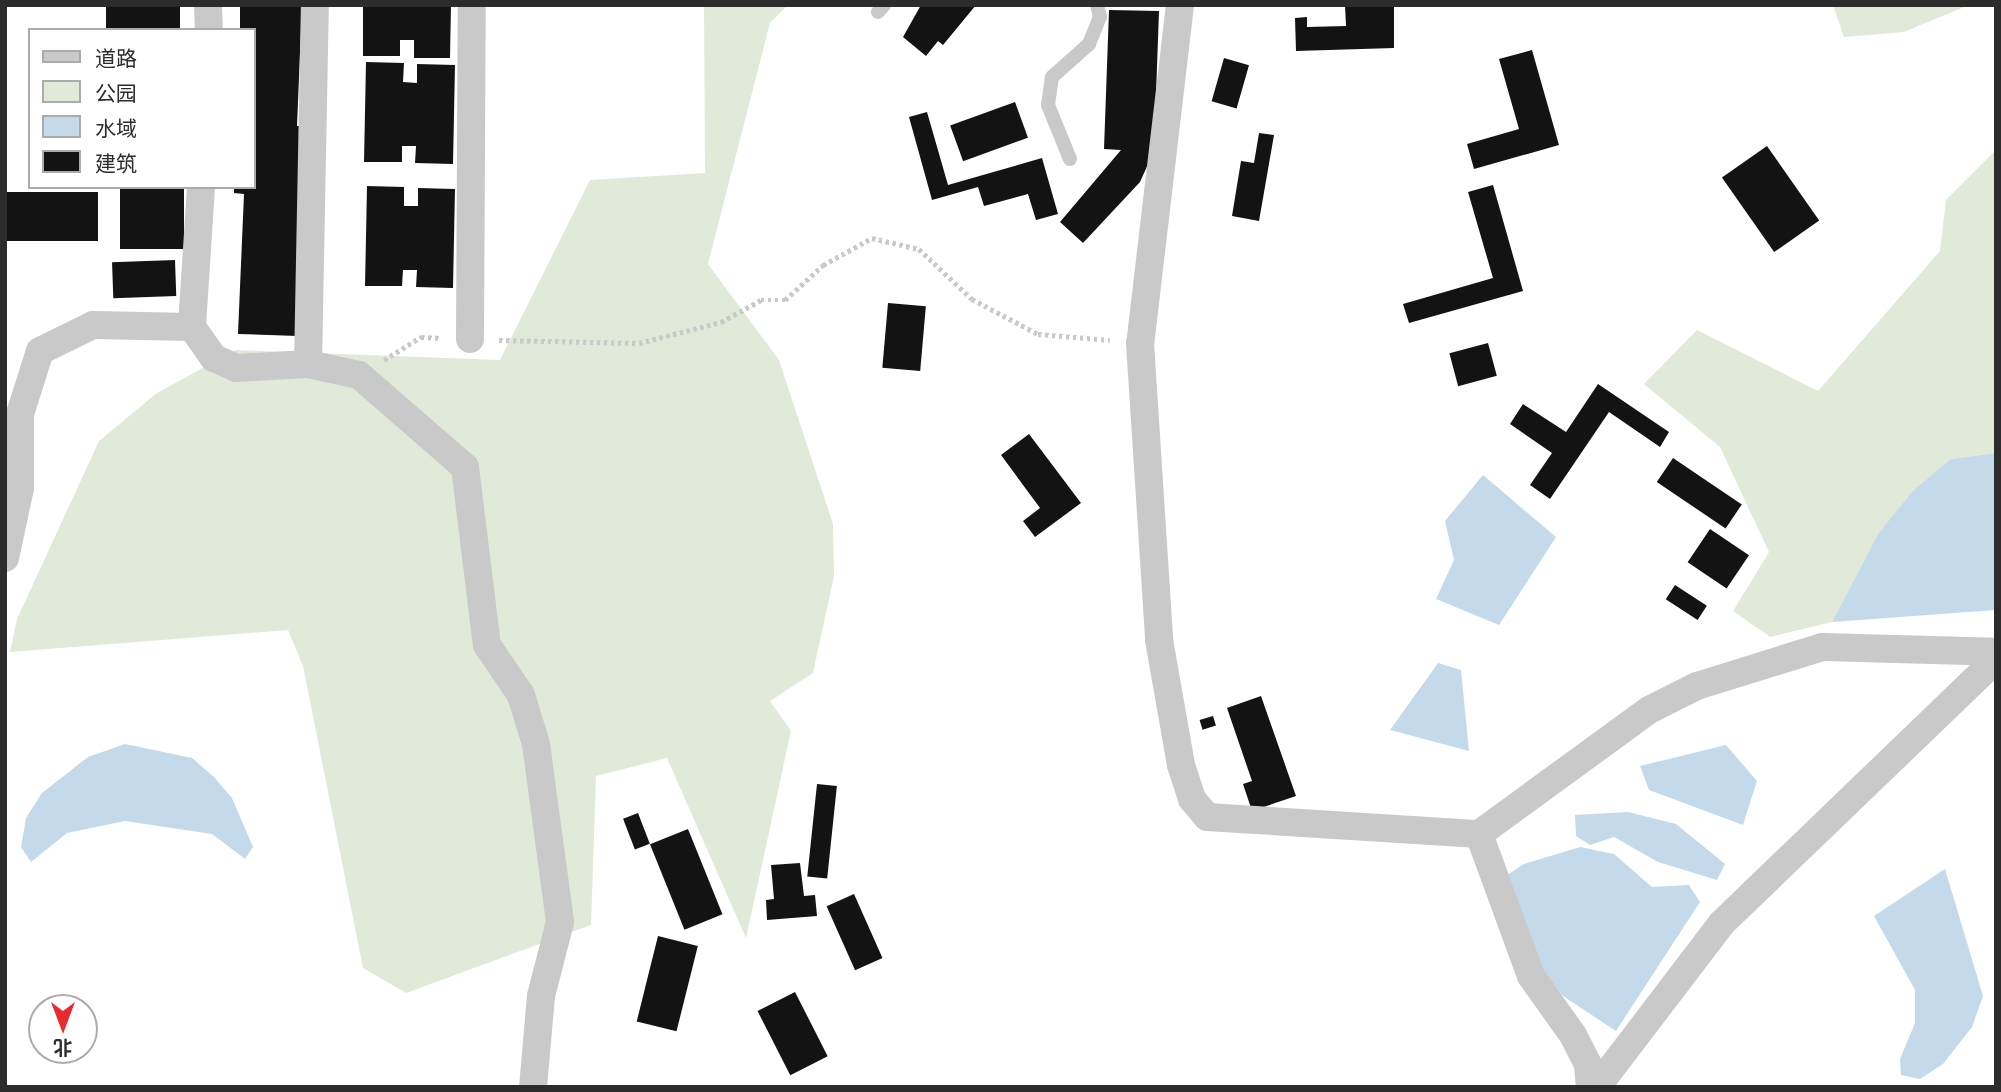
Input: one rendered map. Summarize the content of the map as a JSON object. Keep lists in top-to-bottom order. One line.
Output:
{"legend":["道路","公园","水域","建筑"],"north":"bottom"}
